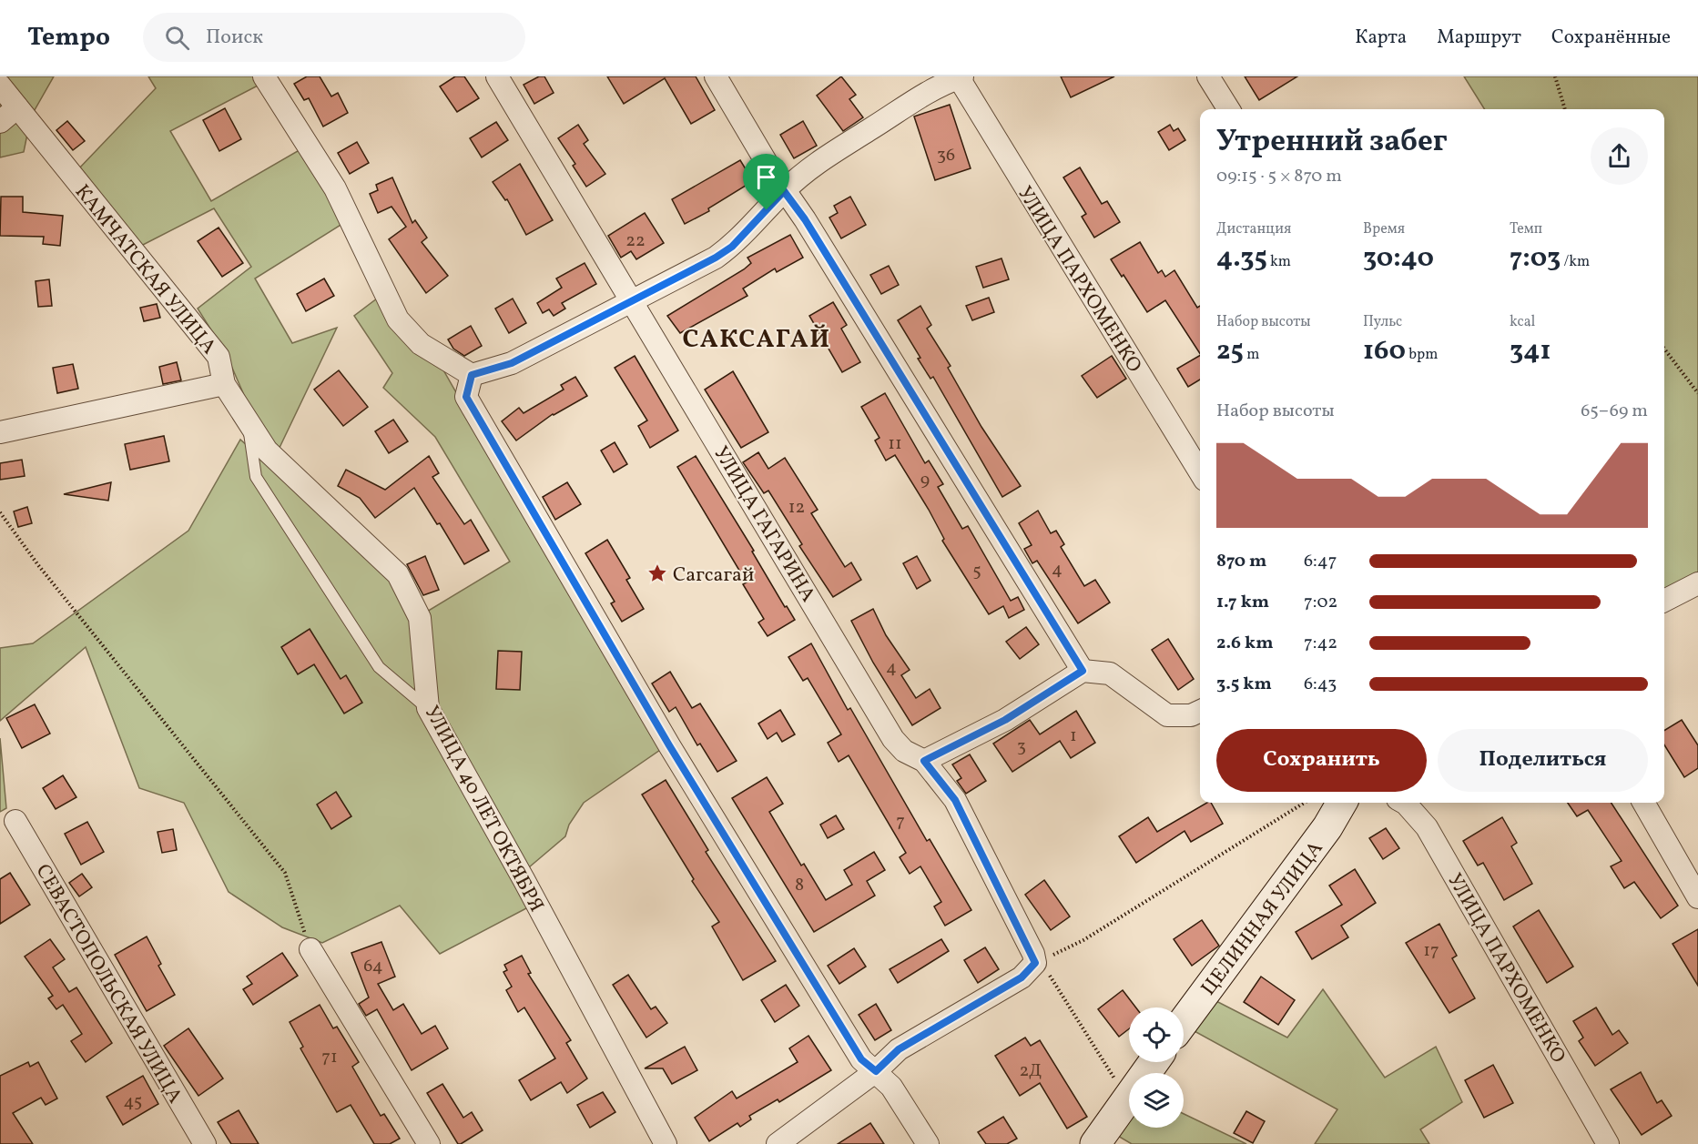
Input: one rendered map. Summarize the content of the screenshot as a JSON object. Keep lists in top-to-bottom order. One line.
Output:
{"streets":{"street":["КАМЧАТСКАЯ УЛИЦА","УЛИЦА ПАРХОМЕНКО","УЛИЦА ГАГАРИНА","УЛИЦА 40 ЛЕТ ОКТЯБРЯ","ЦЕЛИННАЯ УЛИЦА","СЕВАСТОПОЛЬСКАЯ УЛИЦА"]},"crossings":[["КАМЧАТСКАЯ УЛИЦА","УЛИЦА 40 ЛЕТ ОКТЯБРЯ"]],"districts":["САКСАГАЙ"],"places":{"place":["Сагсагай"]},"house_numbers":["36","22","11","9","12","4","5","4","1","3","7","8","17","64","71","2Д","45"],"page":{"header":"Tempo","search":"Поиск","nav":["Карта","Маршрут","Сохранённые"],"heading":["Утренний забег","09:15 · 5 × 870 m"],"stats":[["Дистанция","4.35 km"],["Время","30:40"],["Темп","7:03 /km"],["Набор высоты","25 m"],["Пульс","160 bpm"],["kcal","341"]],"chart":["Набор высоты","65–69 m"],"list":[{"name":"870 m","note":"6:47"},{"name":"1.7 km","note":"7:02"},{"name":"2.6 km","note":"7:42"},{"name":"3.5 km","note":"6:43"}],"buttons":["Сохранить","Поделиться"]}}
